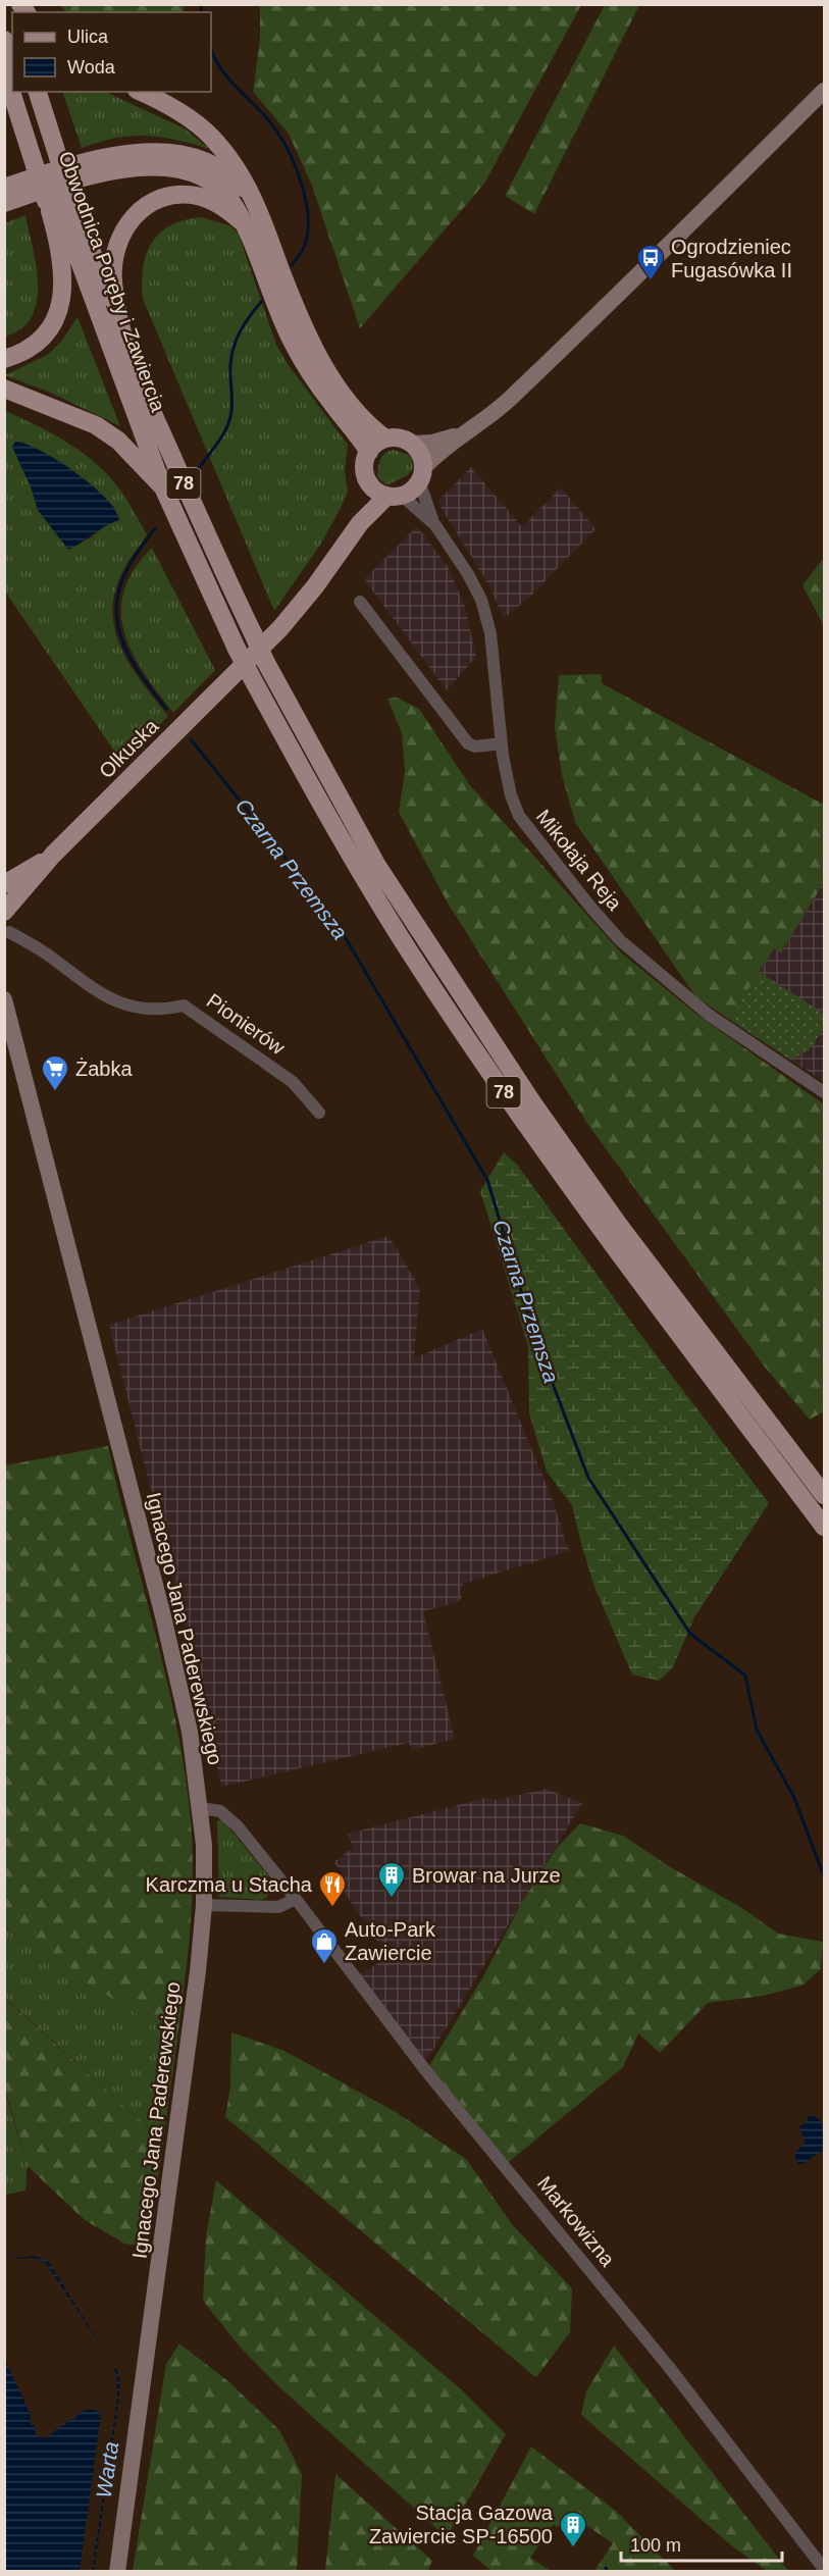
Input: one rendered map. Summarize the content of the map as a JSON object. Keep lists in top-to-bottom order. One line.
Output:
{"streets":{"main road":["Obwodnica Poręby i Zawiercia","78","Olkuska","Ignacego Jana Paderewskiego"],"street":["Mikołaja Reja","Pionierów","Markowizna"]},"crossings":[["Obwodnica Poręby i Zawiercia","78"],["78","Olkuska"],["Ignacego Jana Paderewskiego","Markowizna"]],"water":["Czarna Przemsza","Warta"],"places":{"bus stop":["Ogrodzieniec Fugasówka II"],"supermarket":["Żabka"],"building":["Browar na Jurze","Stacja Gazowa Zawiercie SP-16500"],"restaurant":["Karczma u Stacha"],"shop":["Auto-Park Zawiercie"]},"legend":["Ulica","Woda"],"scale_bar":"100 m"}
